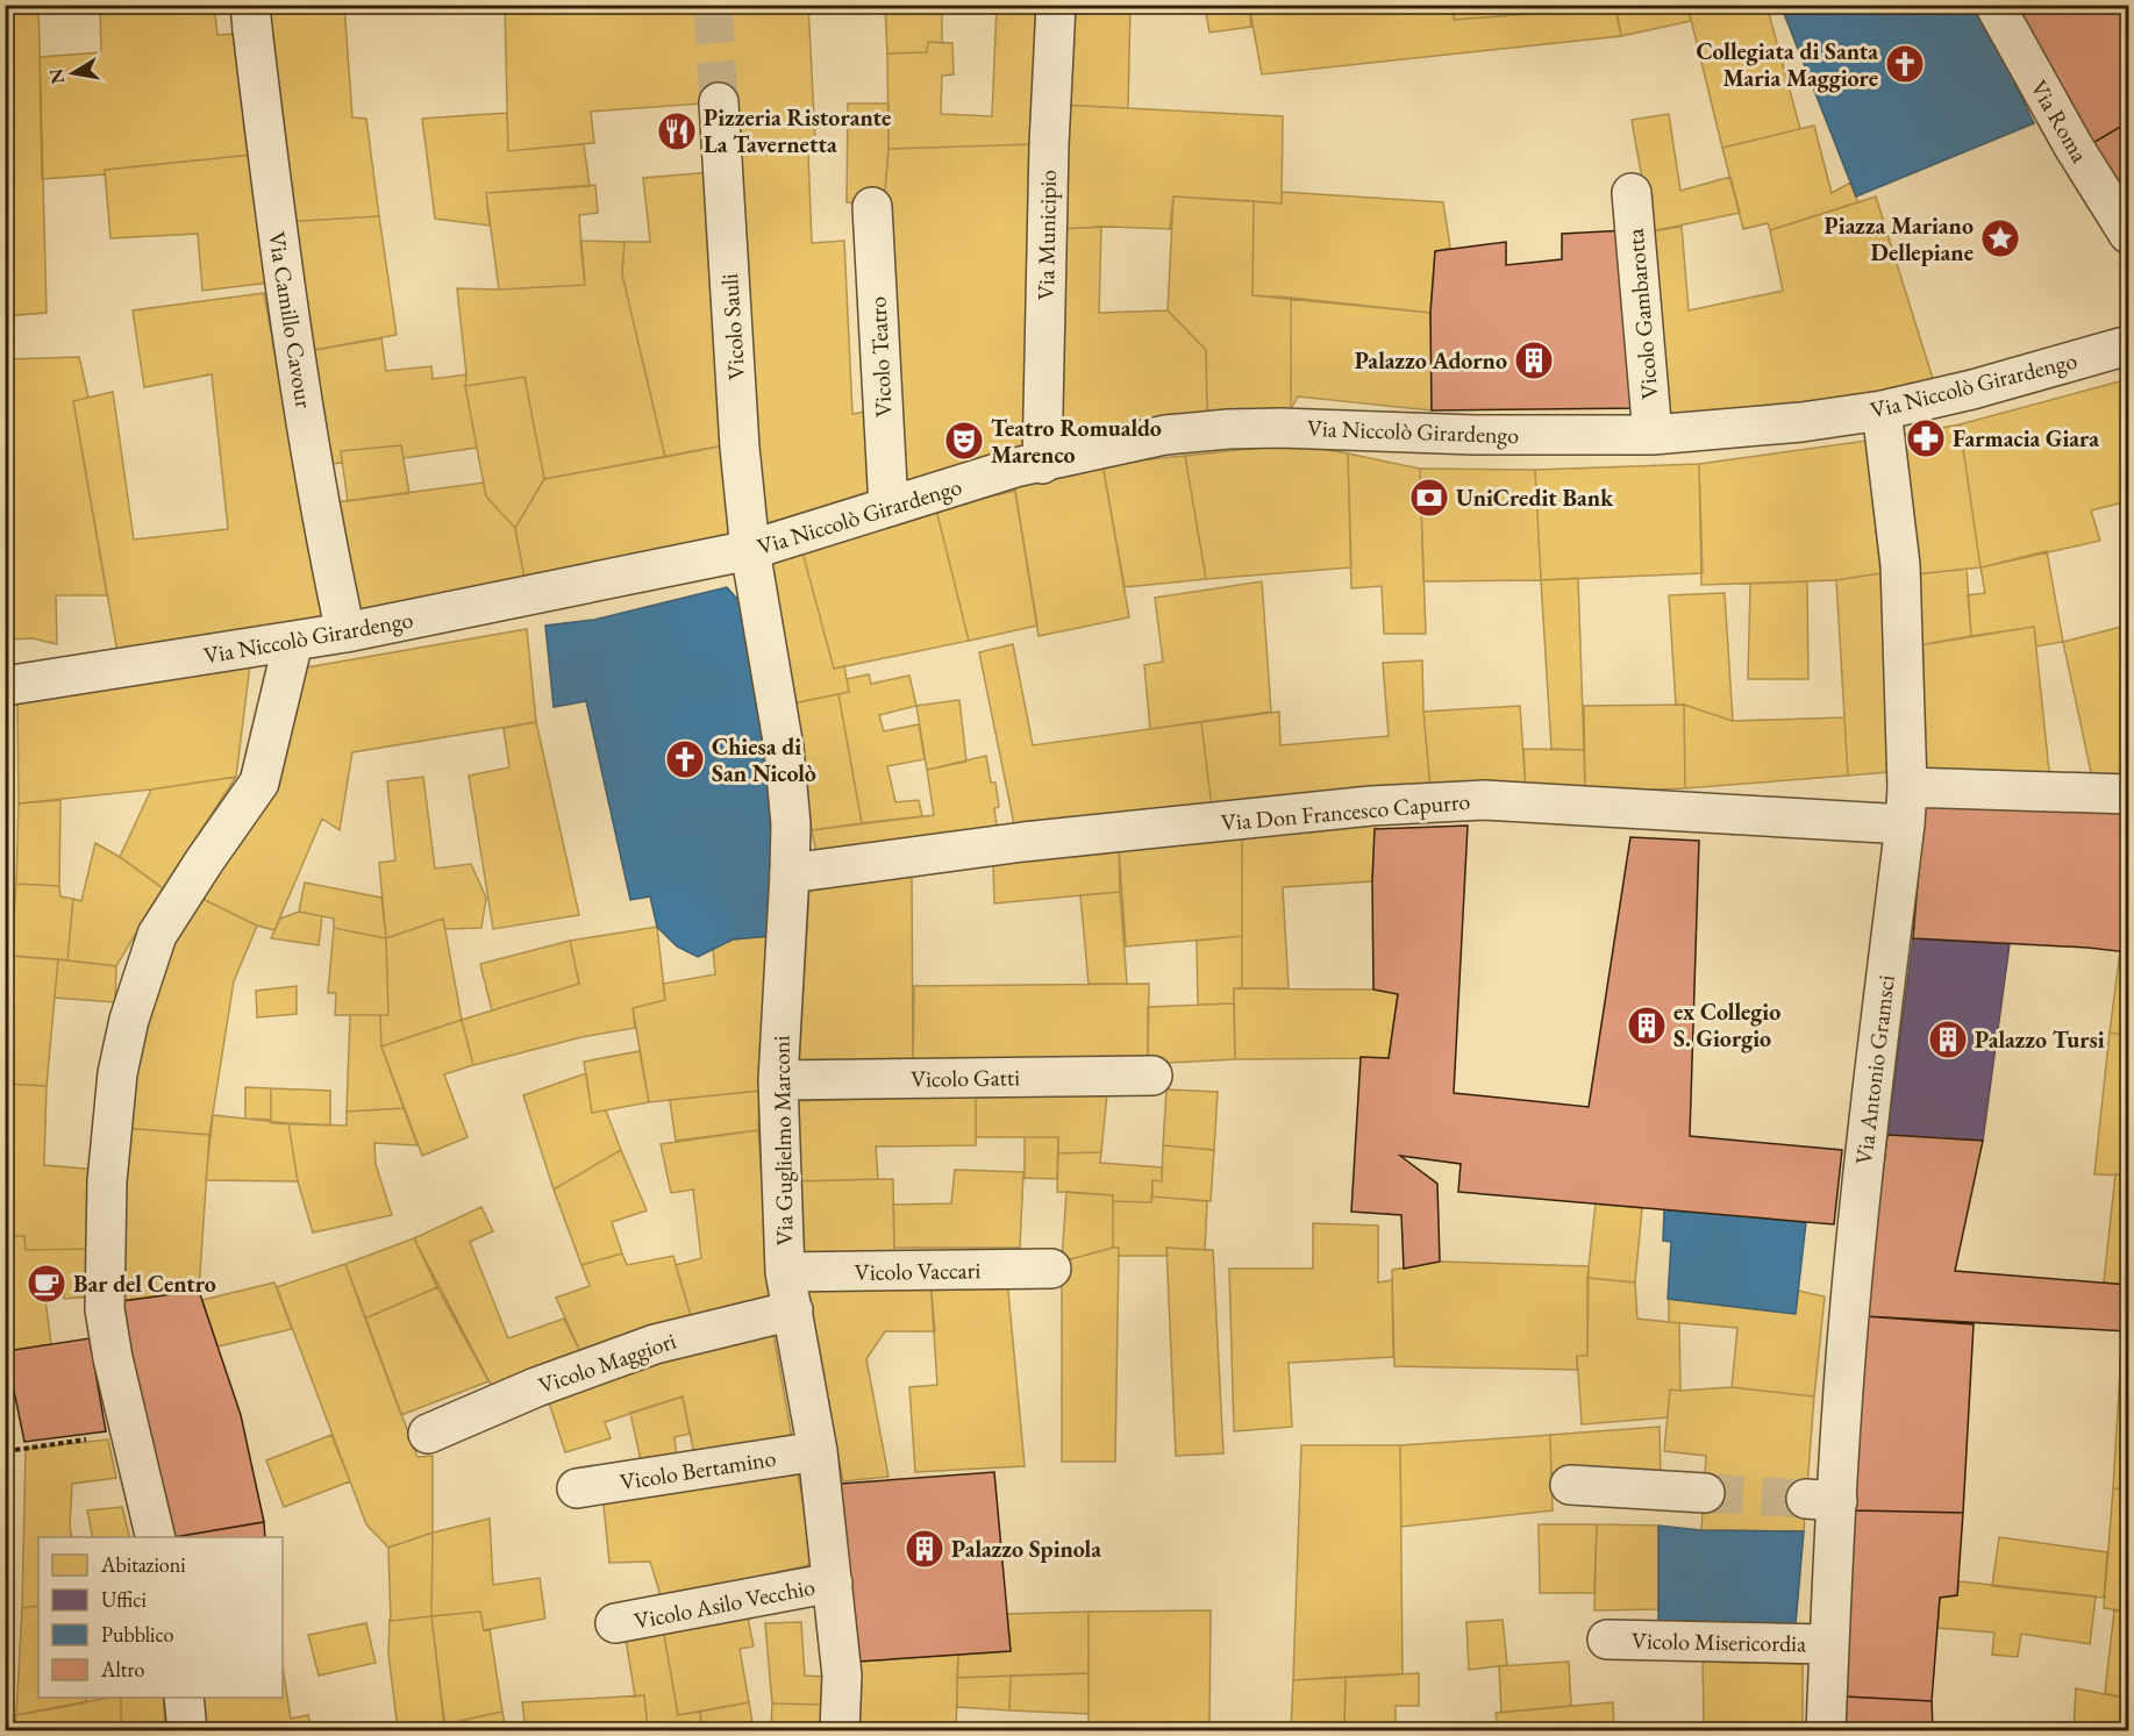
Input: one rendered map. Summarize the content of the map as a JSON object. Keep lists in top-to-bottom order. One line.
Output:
{"streets":{"street":["Via Roma","Via Municipio","Vicolo Gambarotta","Via Camillo Cavour","Vicolo Sauli","Vicolo Teatro","Via Niccolò Girardengo","Via Don Francesco Capurro","Via Antonio Gramsci","Vicolo Gatti","Via Guglielmo Marconi","Vicolo Vaccari","Vicolo Maggiori","Vicolo Bertamino","Vicolo Asilo Vecchio","Vicolo Misericordia"]},"crossings":[["Via Municipio","Via Niccolò Girardengo"],["Vicolo Gambarotta","Via Niccolò Girardengo"],["Via Camillo Cavour","Via Niccolò Girardengo"],["Vicolo Sauli","Via Niccolò Girardengo"],["Vicolo Sauli","Via Guglielmo Marconi"],["Vicolo Teatro","Via Niccolò Girardengo"],["Via Niccolò Girardengo","Via Antonio Gramsci"],["Via Niccolò Girardengo","Via Guglielmo Marconi"],["Via Don Francesco Capurro","Via Antonio Gramsci"],["Via Don Francesco Capurro","Via Guglielmo Marconi"],["Via Antonio Gramsci","Vicolo Misericordia"],["Vicolo Gatti","Via Guglielmo Marconi"],["Via Guglielmo Marconi","Vicolo Vaccari"],["Via Guglielmo Marconi","Vicolo Maggiori"],["Via Guglielmo Marconi","Vicolo Bertamino"],["Via Guglielmo Marconi","Vicolo Asilo Vecchio"]],"places":{"church":["Collegiata di Santa Maria Maggiore","Chiesa di San Nicolò"],"restaurant":["Pizzeria Ristorante La Tavernetta"],"place":["Piazza Mariano Dellepiane"],"building":["Palazzo Adorno","ex Collegio S. Giorgio","Palazzo Tursi","Palazzo Spinola"],"pharmacy":["Farmacia Giara"],"theatre":["Teatro Romualdo Marenco"],"bank":["UniCredit Bank"],"cafe":["Bar del Centro"]},"legend":["Abitazioni","Uffici","Pubblico","Altro"],"north":"left"}
